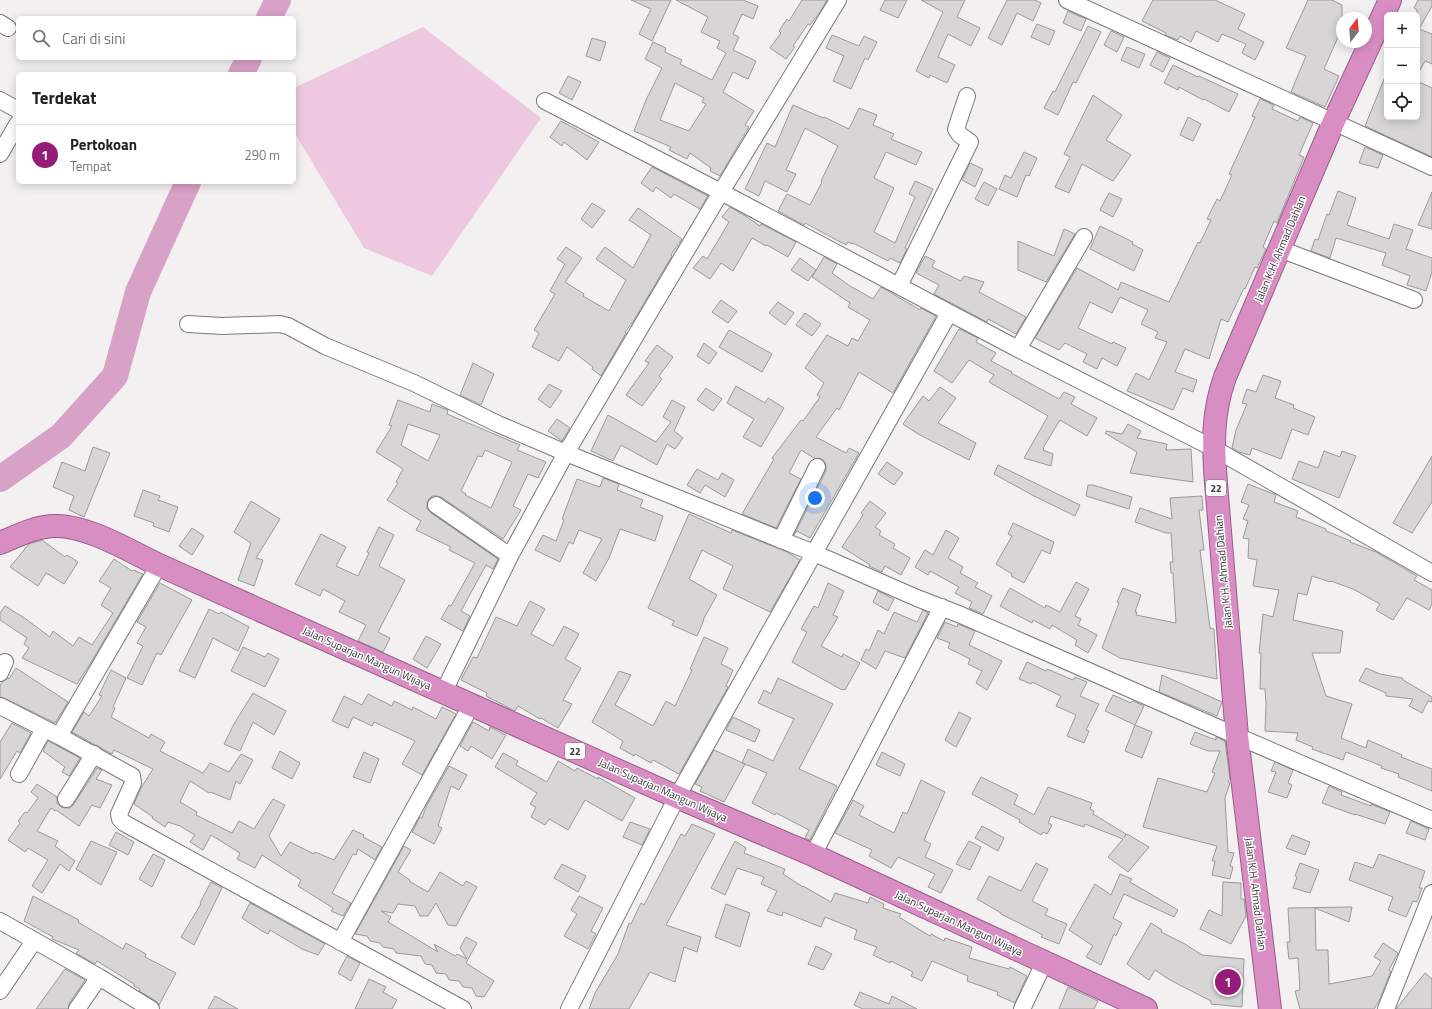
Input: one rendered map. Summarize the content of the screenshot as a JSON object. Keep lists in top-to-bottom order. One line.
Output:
{"streets":{"highway":["Jalan K.H. Ahmad Dahlan","22","Jalan Suparjan Mangun Wijaya"]},"north":"top","page":{"map_buttons":["+","−"],"search":"Cari di sini","heading":"Terdekat","list":[{"mark":"1","name":"Pertokoan","note":"Tempat","value":"290 m"}],"pins":"1"}}
